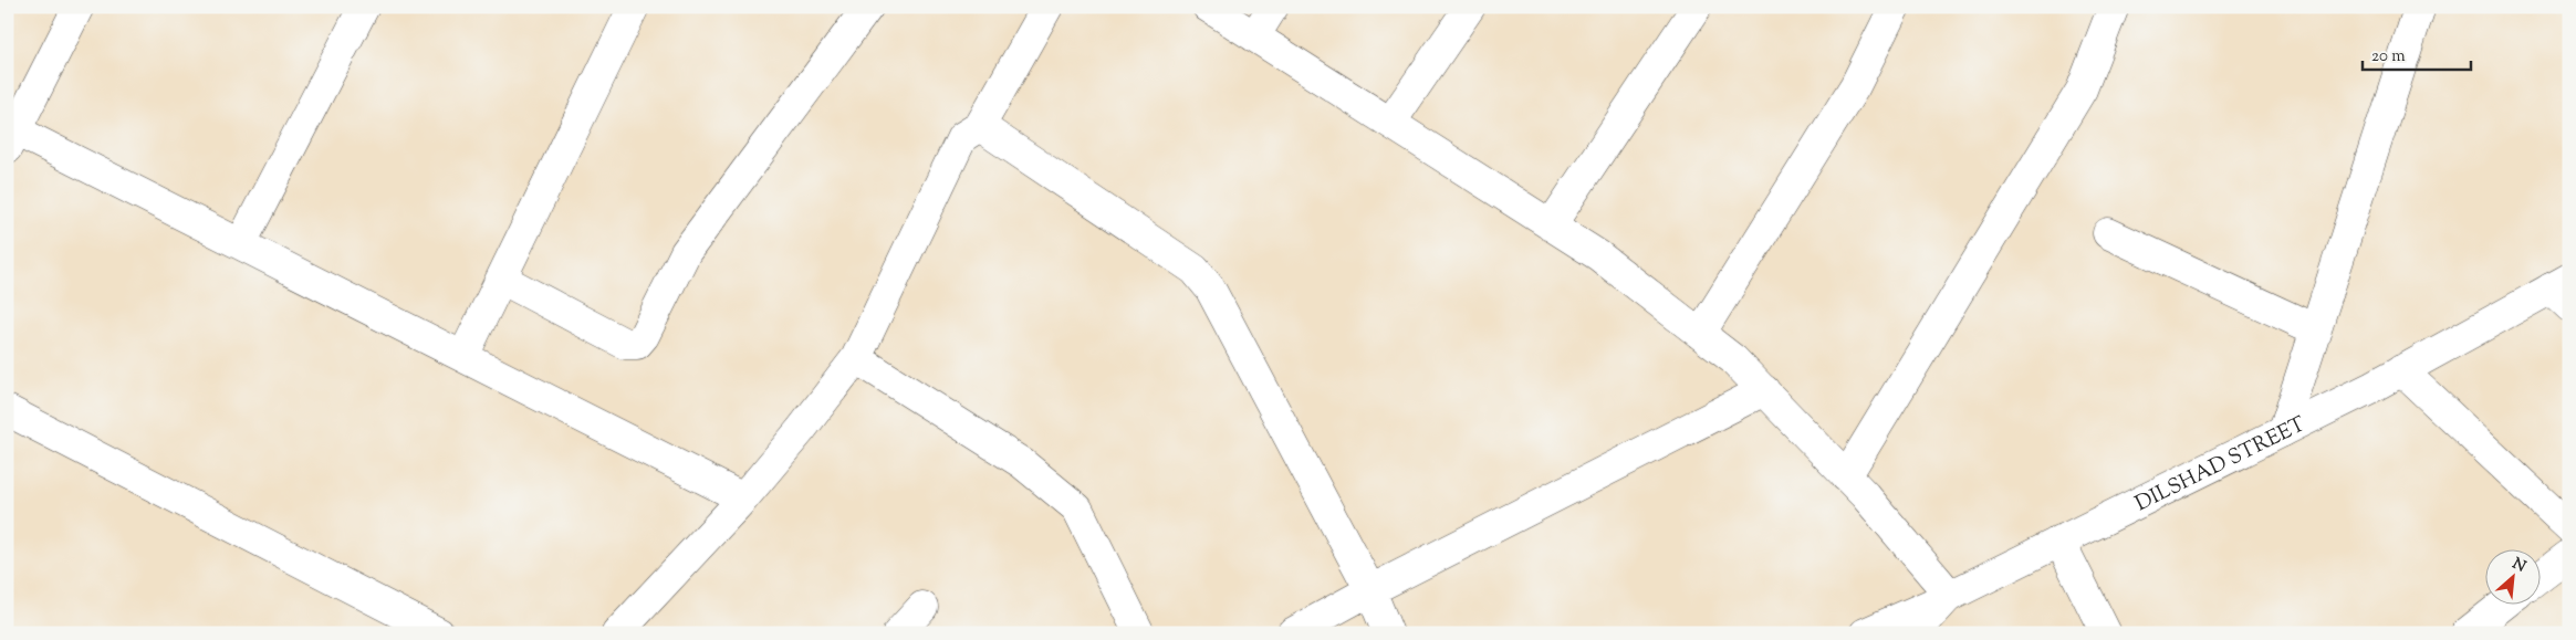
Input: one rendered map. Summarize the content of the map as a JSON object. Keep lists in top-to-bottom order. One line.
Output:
{"streets":{"street":["DILSHAD STREET"]},"scale_bar":"20 m","north":"top right"}
